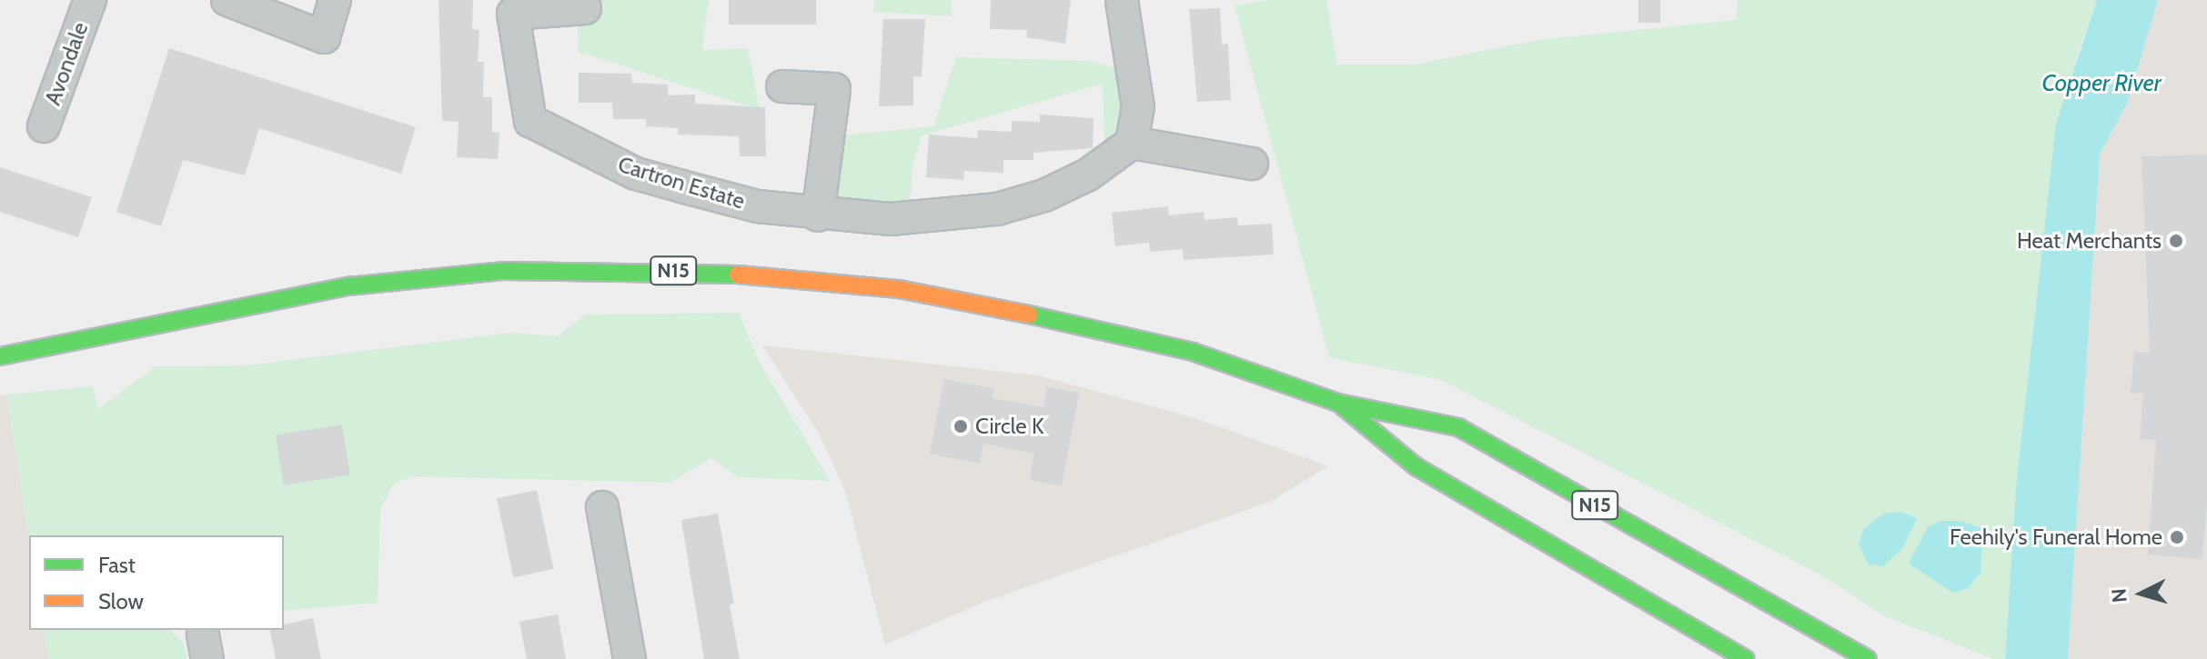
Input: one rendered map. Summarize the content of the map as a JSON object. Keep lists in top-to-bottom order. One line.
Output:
{"streets":{"highway":["N15"],"street":["Avondale","Cartron Estate"]},"water":["Copper River"],"places":["Heat Merchants","Circle K","Feehily's Funeral Home"],"legend":["Fast","Slow"],"north":"left"}
